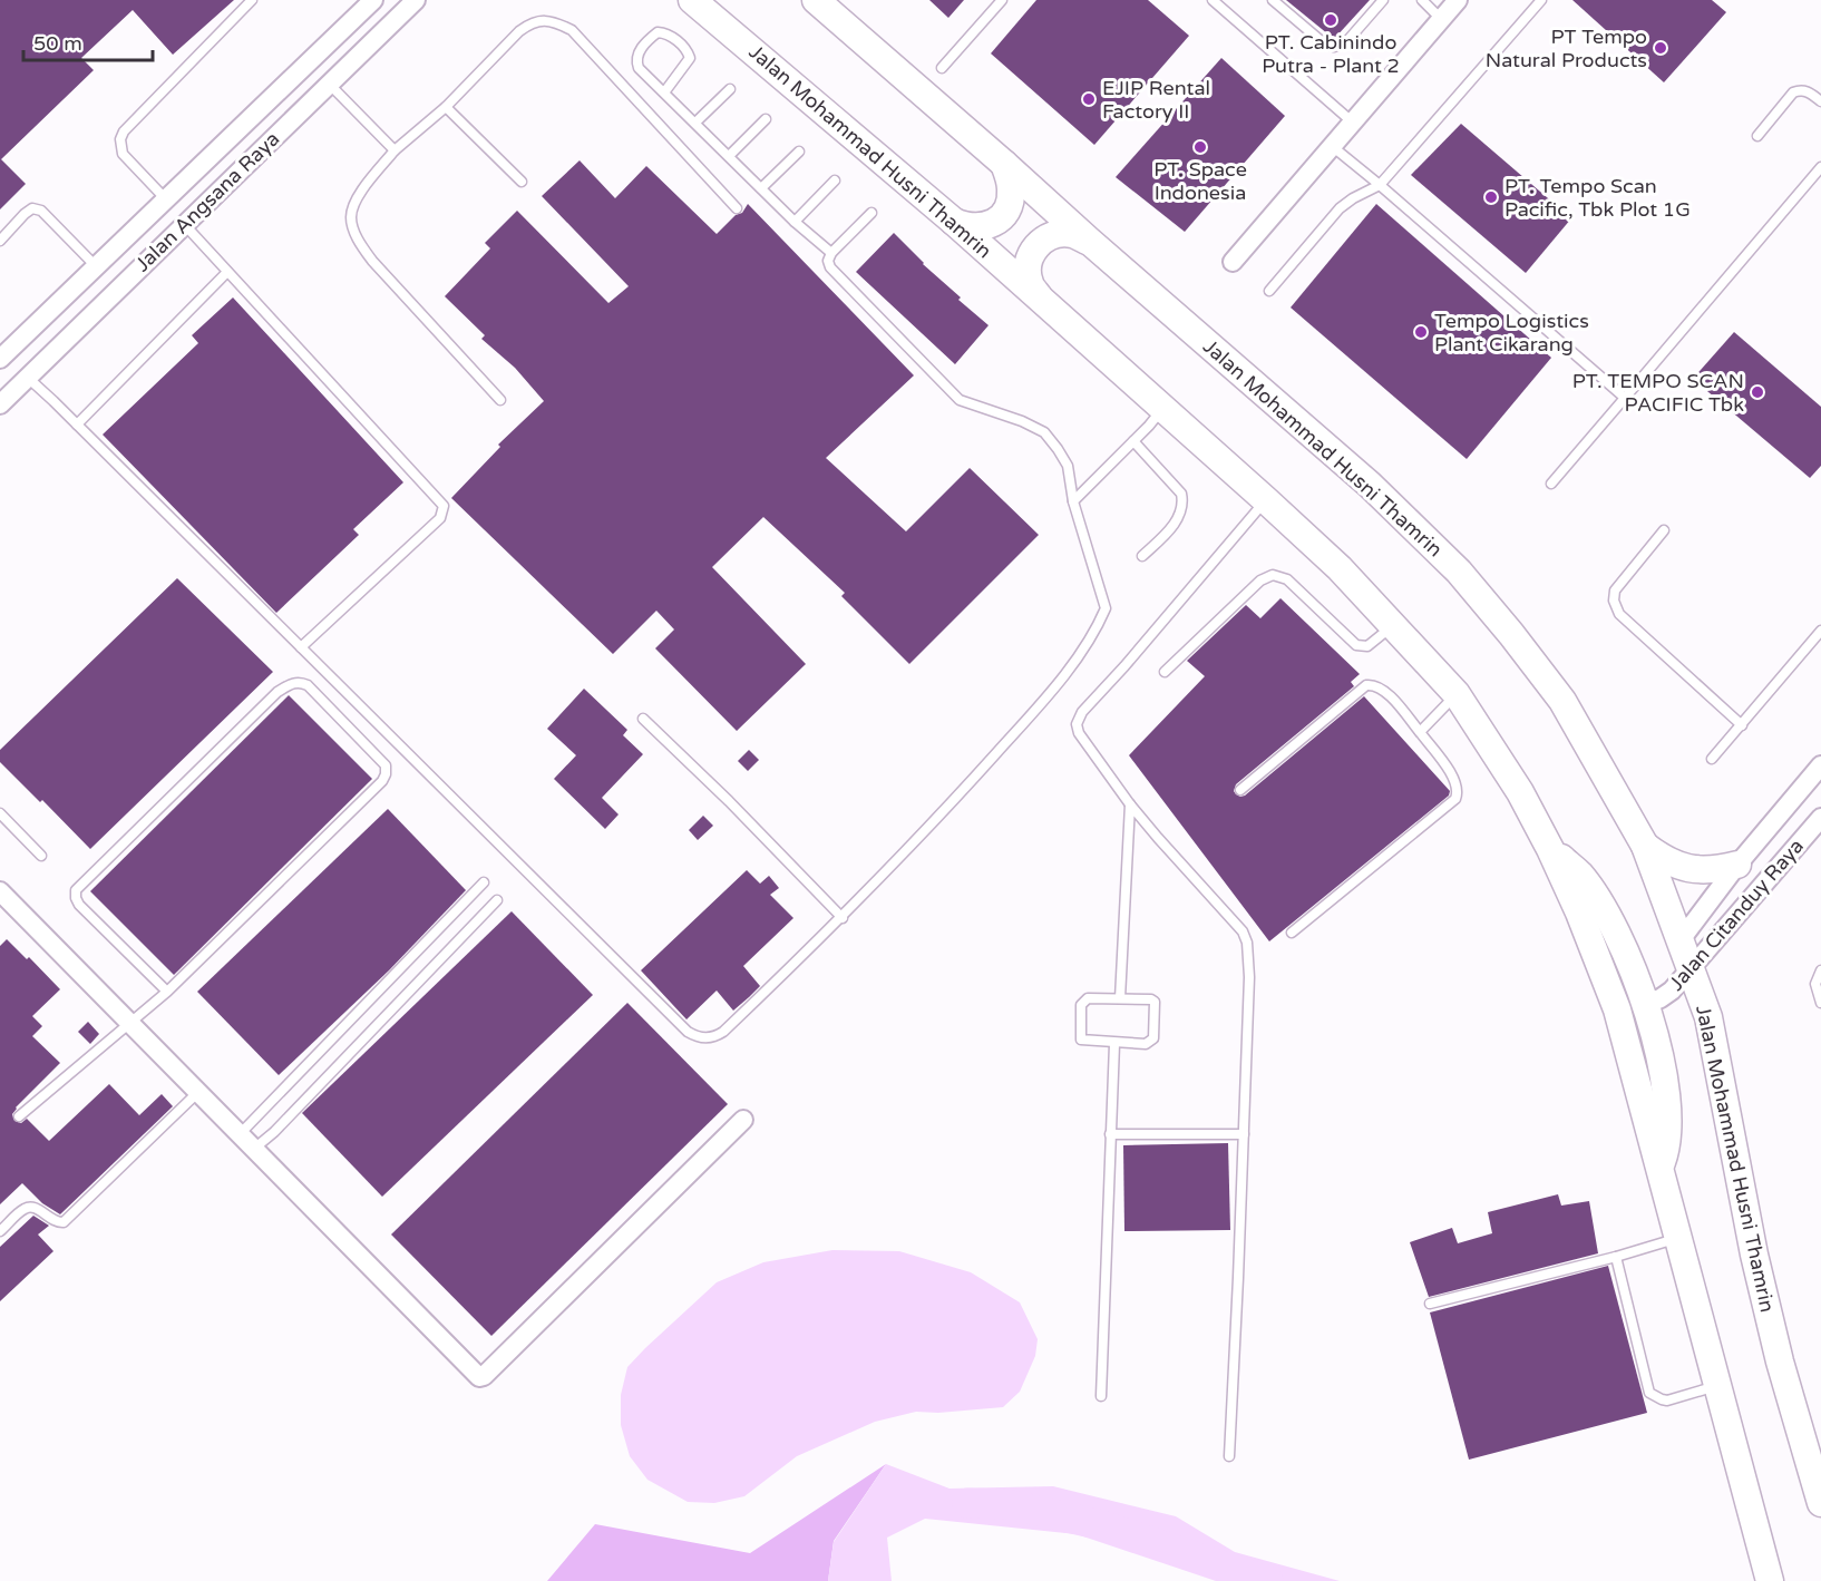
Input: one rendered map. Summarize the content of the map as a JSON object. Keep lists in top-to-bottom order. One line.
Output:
{"streets":{"street":["Jalan Mohammad Husni Thamrin","Jalan Angsana Raya","Jalan Citanduy Raya"]},"crossings":[["Jalan Mohammad Husni Thamrin","Jalan Citanduy Raya"]],"places":["PT. Cabinindo Putra - Plant 2","PT Tempo Natural Products","EJIP Rental Factory II","PT. Space Indonesia","PT. Tempo Scan Pacific, Tbk Plot 1G","Tempo Logistics Plant Cikarang","PT. TEMPO SCAN PACIFIC Tbk"],"scale_bar":"50 m"}
